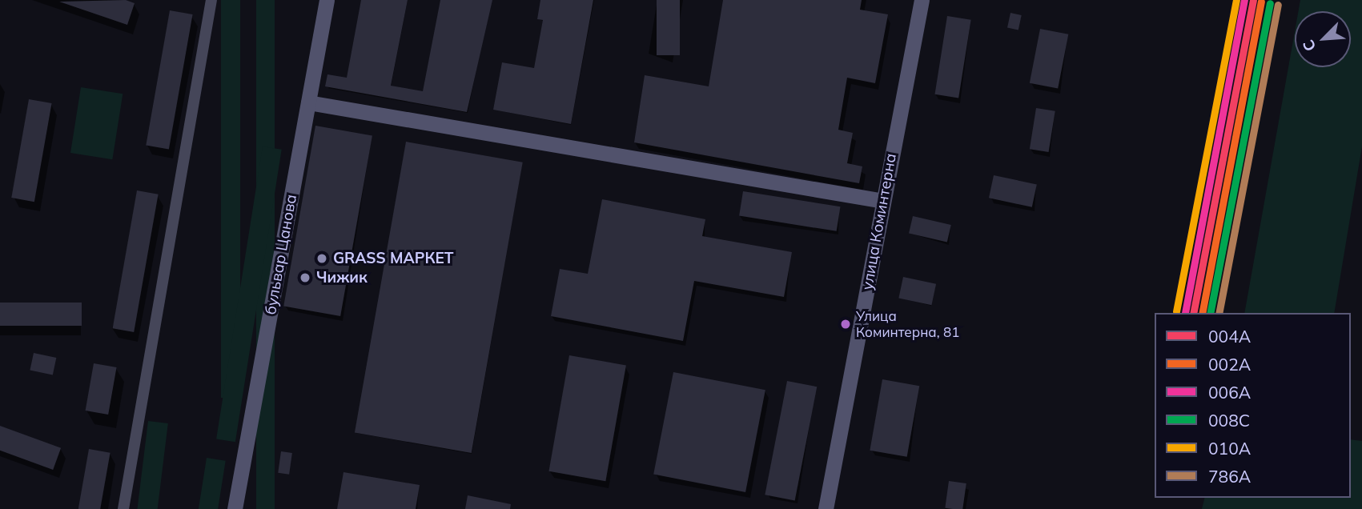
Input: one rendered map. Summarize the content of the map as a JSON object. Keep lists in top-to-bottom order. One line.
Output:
{"streets":{"street":["улица Коминтерна","бульвар Цанова"]},"places":["GRASS МАРКЕТ","Чижик","Улица Коминтерна, 81"],"lines":["transit line 004А","transit line 006А","transit line 010А","transit line 002А","transit line 008С","transit line 786А"],"legend":["004А","002А","006А","008С","010А","786А"],"north":"bottom left"}
